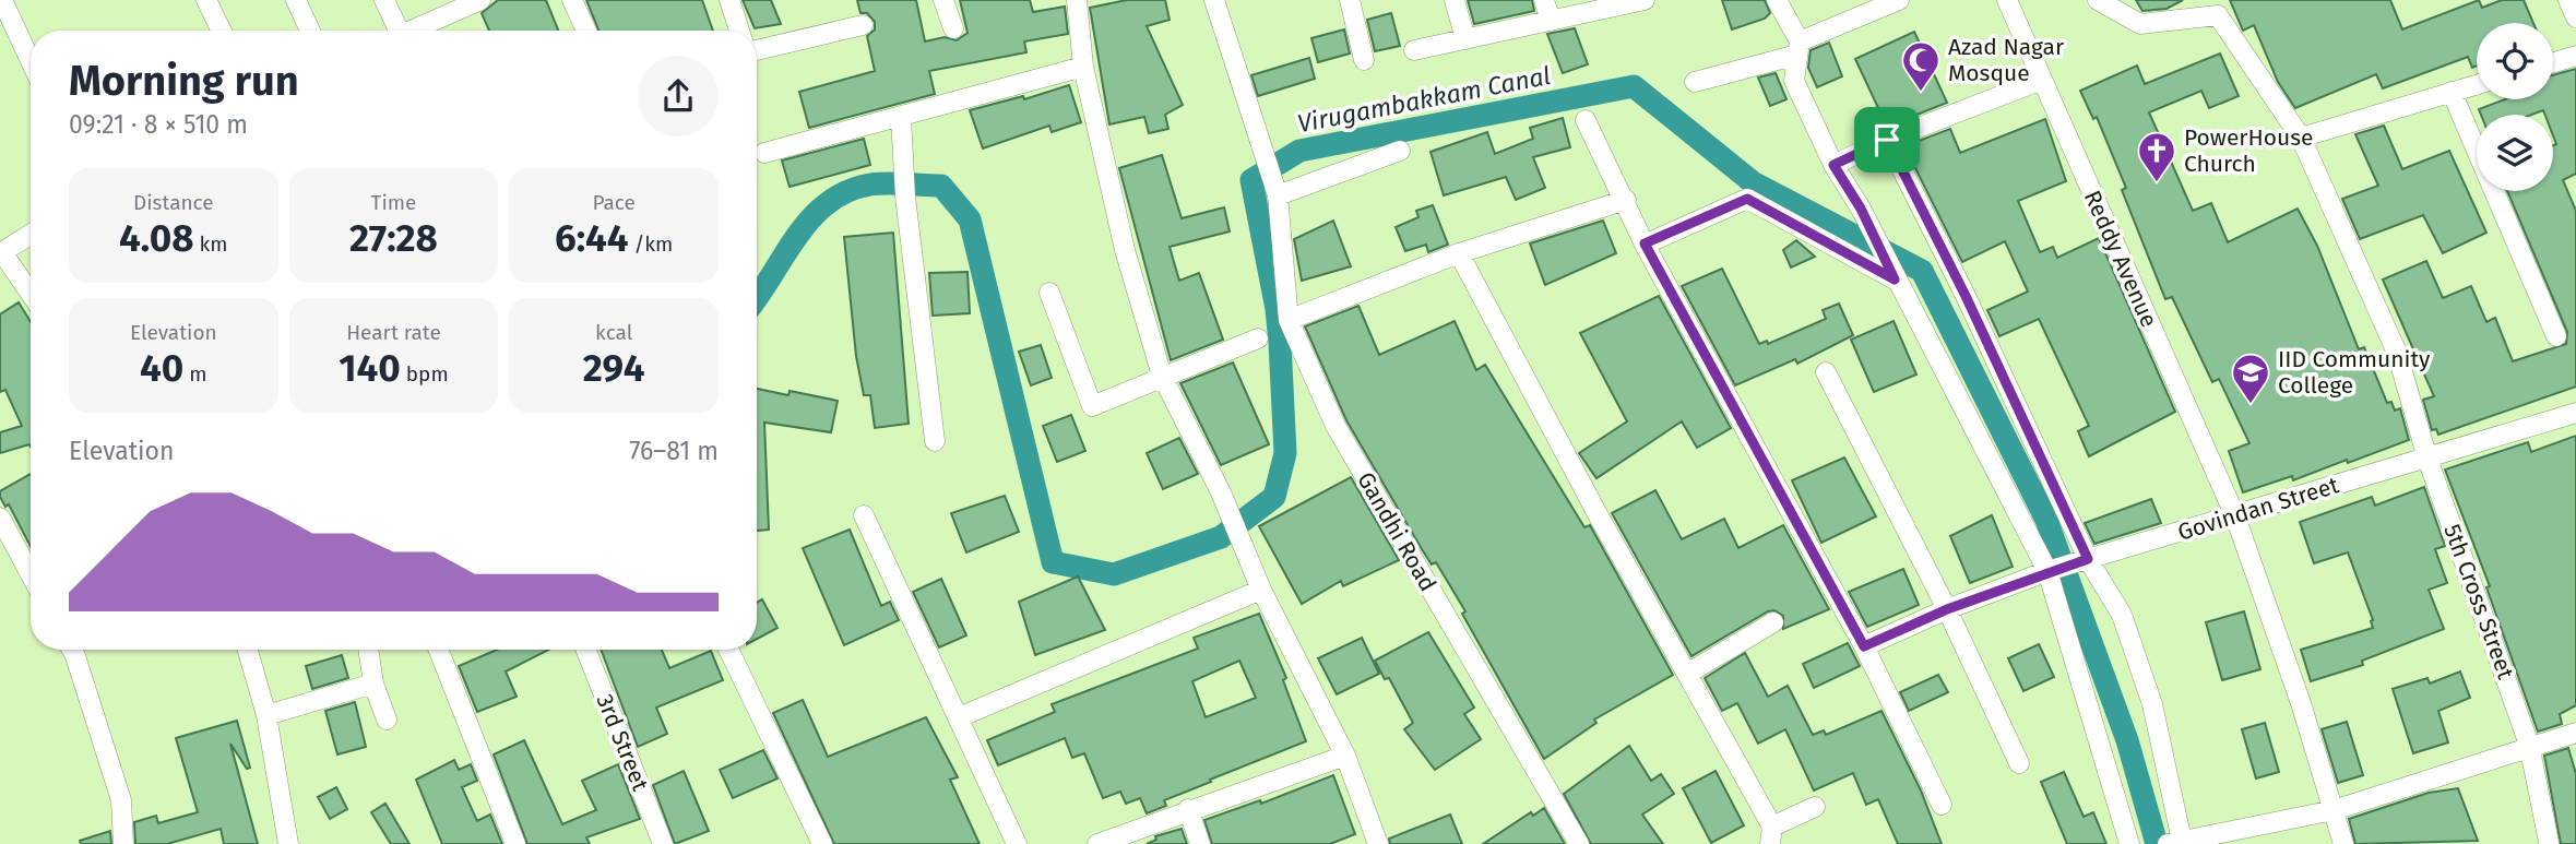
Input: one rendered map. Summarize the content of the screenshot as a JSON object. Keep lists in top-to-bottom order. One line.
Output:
{"streets":{"street":["Reddy Avenue","Govindan Street","Gandhi Road","5th Cross Street","3rd Street"]},"crossings":[["Reddy Avenue","Govindan Street"],["Govindan Street","5th Cross Street"]],"water":["Virugambakkam Canal"],"places":{"mosque":["Azad Nagar Mosque"],"church":["PowerHouse Church"],"school or university":["IID Community College"]},"page":{"heading":["Morning run","09:21 · 8 × 510 m"],"stats":[["Distance","4.08 km"],["Time","27:28"],["Pace","6:44 /km"],["Elevation","40 m"],["Heart rate","140 bpm"],["kcal","294"]],"chart":["Elevation","76–81 m"]}}
